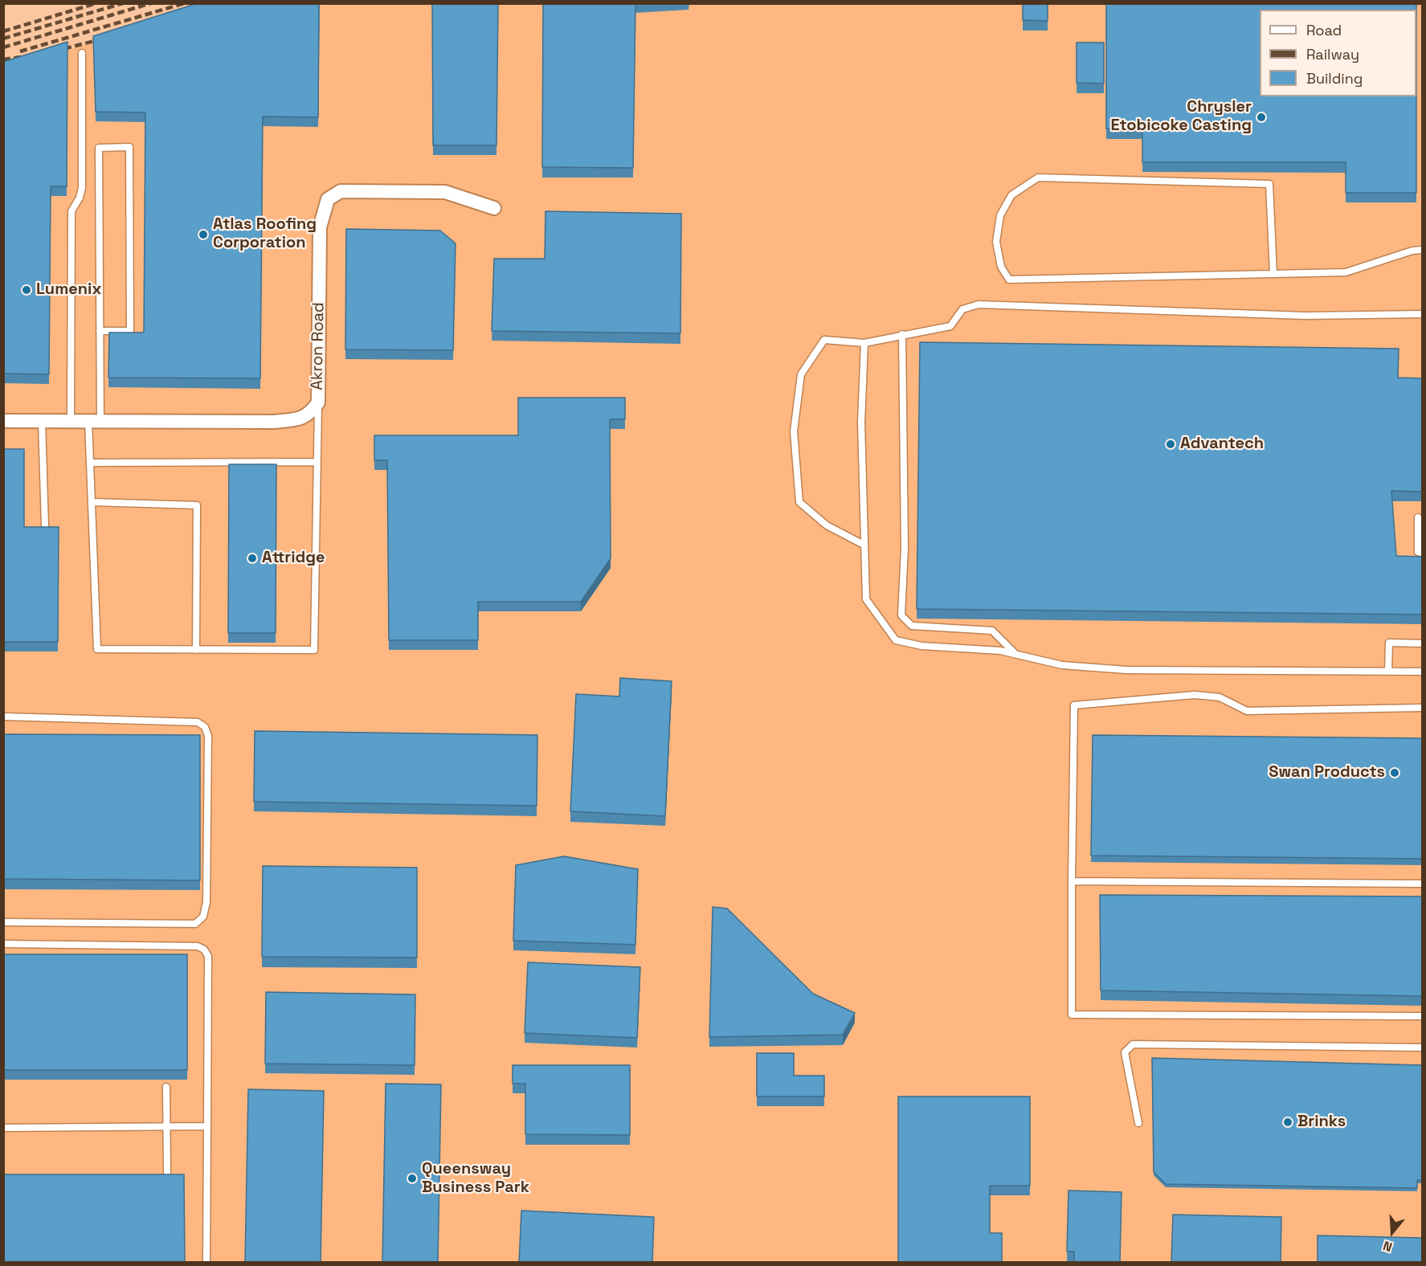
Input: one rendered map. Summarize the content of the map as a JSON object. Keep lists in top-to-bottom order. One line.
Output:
{"streets":{"street":["Akron Road"]},"places":["Chrysler Etobicoke Casting","Atlas Roofing Corporation","Lumenix","Advantech","Attridge","Swan Products","Brinks","Queensway Business Park"],"legend":["Road","Railway","Building"],"north":"bottom"}
